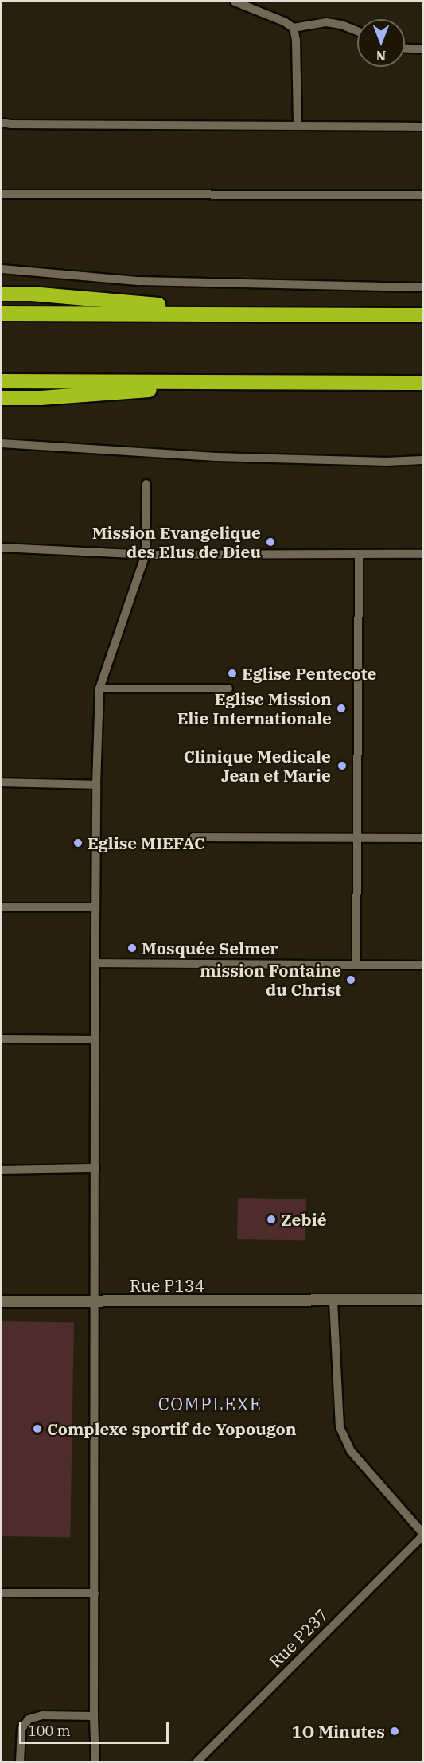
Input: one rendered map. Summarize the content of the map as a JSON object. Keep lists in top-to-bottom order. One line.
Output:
{"streets":{"street":["Rue P134","Rue P237"]},"districts":["COMPLEXE"],"places":["Mission Evangelique des Elus de Dieu","Eglise Pentecote","Eglise Mission Elie Internationale","Clinique Medicale Jean et Marie","Eglise MIEFAC","Mosquée Selmer","mission Fontaine du Christ","Zebié","Complexe sportif de Yopougon","1O Minutes"],"scale_bar":"100 m","north":"bottom"}
